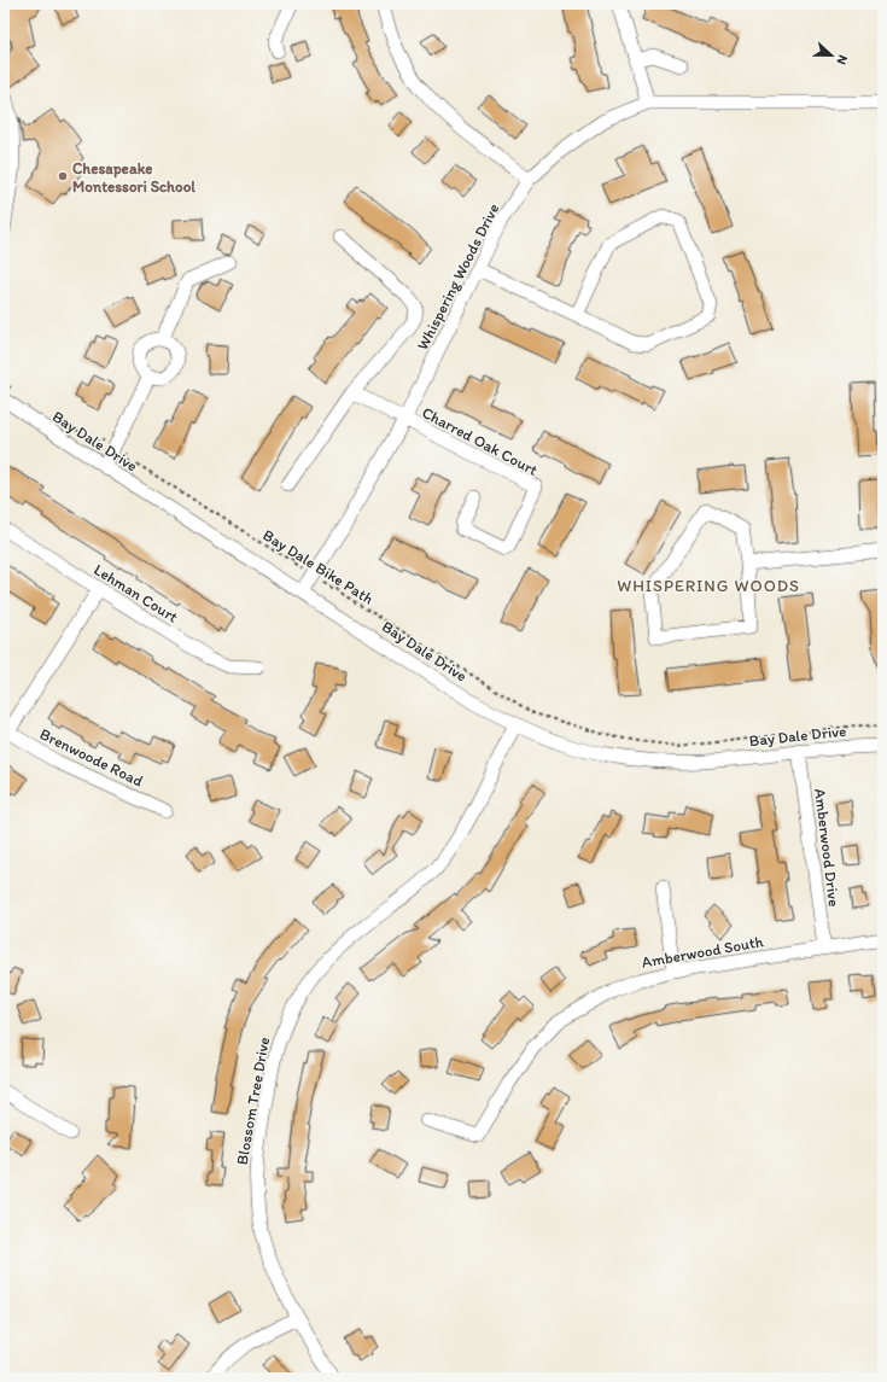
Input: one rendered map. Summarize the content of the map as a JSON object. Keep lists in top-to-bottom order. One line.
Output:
{"streets":{"street":["Whispering Woods Drive","Bay Dale Drive","Charred Oak Court","Lehman Court","Brenwoode Road","Amberwood Drive","Amberwood South","Blossom Tree Drive"],"path":["Bay Dale Bike Path"]},"crossings":[["Whispering Woods Drive","Bay Dale Drive"],["Whispering Woods Drive","Charred Oak Court"],["Whispering Woods Drive","Bay Dale Bike Path"],["Bay Dale Drive","Amberwood Drive"],["Bay Dale Drive","Blossom Tree Drive"],["Amberwood Drive","Amberwood South"]],"districts":["WHISPERING WOODS"],"places":["Chesapeake Montessori School"],"north":"right"}
